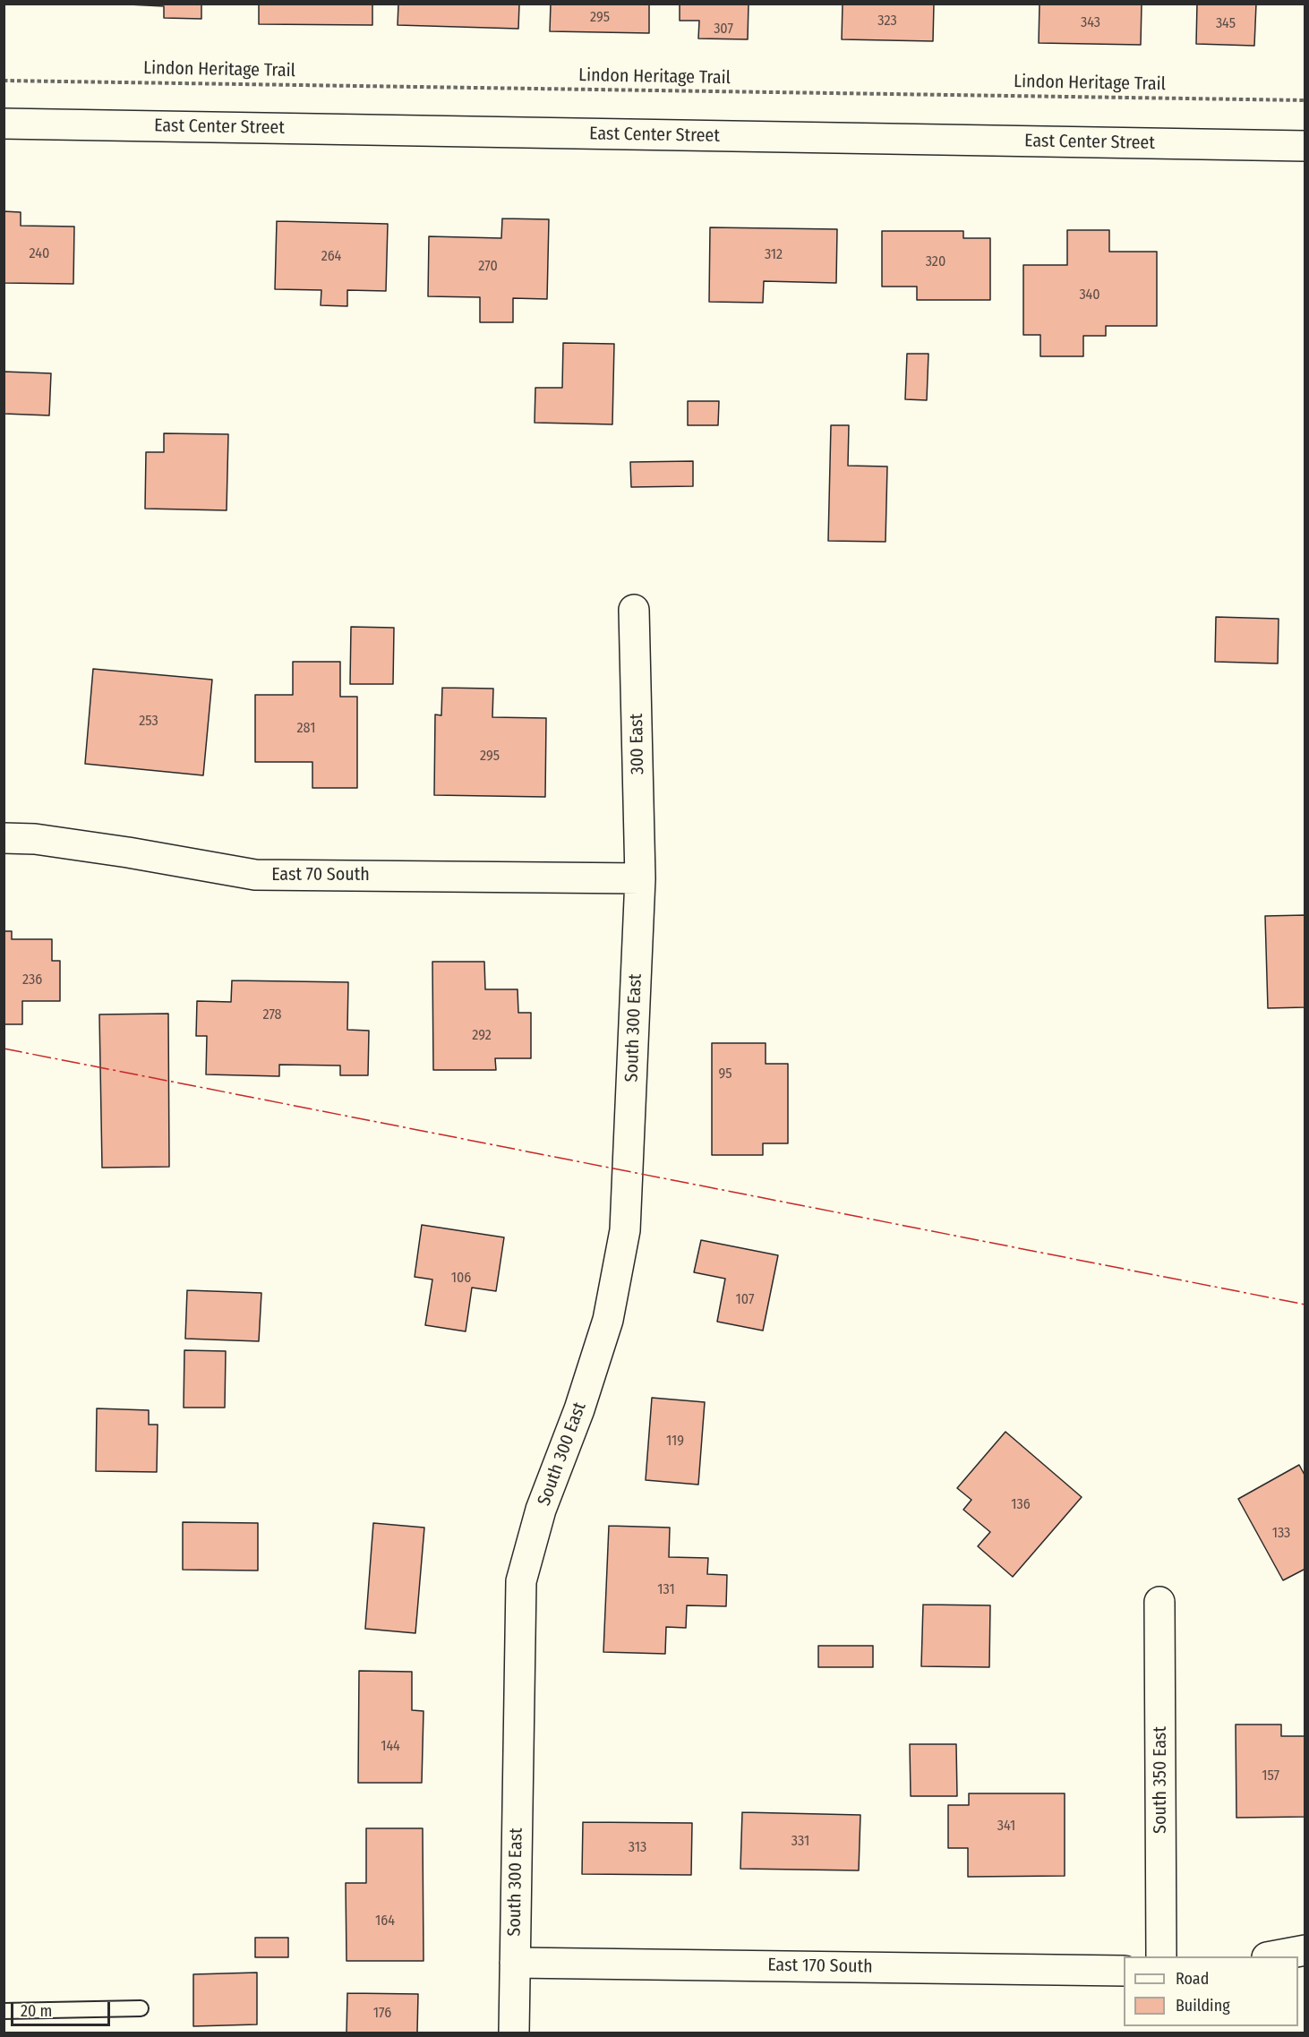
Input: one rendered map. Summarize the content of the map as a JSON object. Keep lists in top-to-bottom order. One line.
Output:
{"streets":{"street":["East Center Street","300 East","East 70 South","South 300 East","South 350 East","East 170 South"],"path":["Lindon Heritage Trail"]},"crossings":[["300 East","East 70 South"],["300 East","South 300 East"],["East 70 South","South 300 East"],["South 300 East","East 170 South"]],"house_numbers":["295","323","343","345","307","240","312","264","320","270","340","253","281","295","236","278","292","95","106","107","119","136","133","131","144","157","341","331","313","164","176"],"legend":["Road","Building"],"scale_bar":"20 m"}
